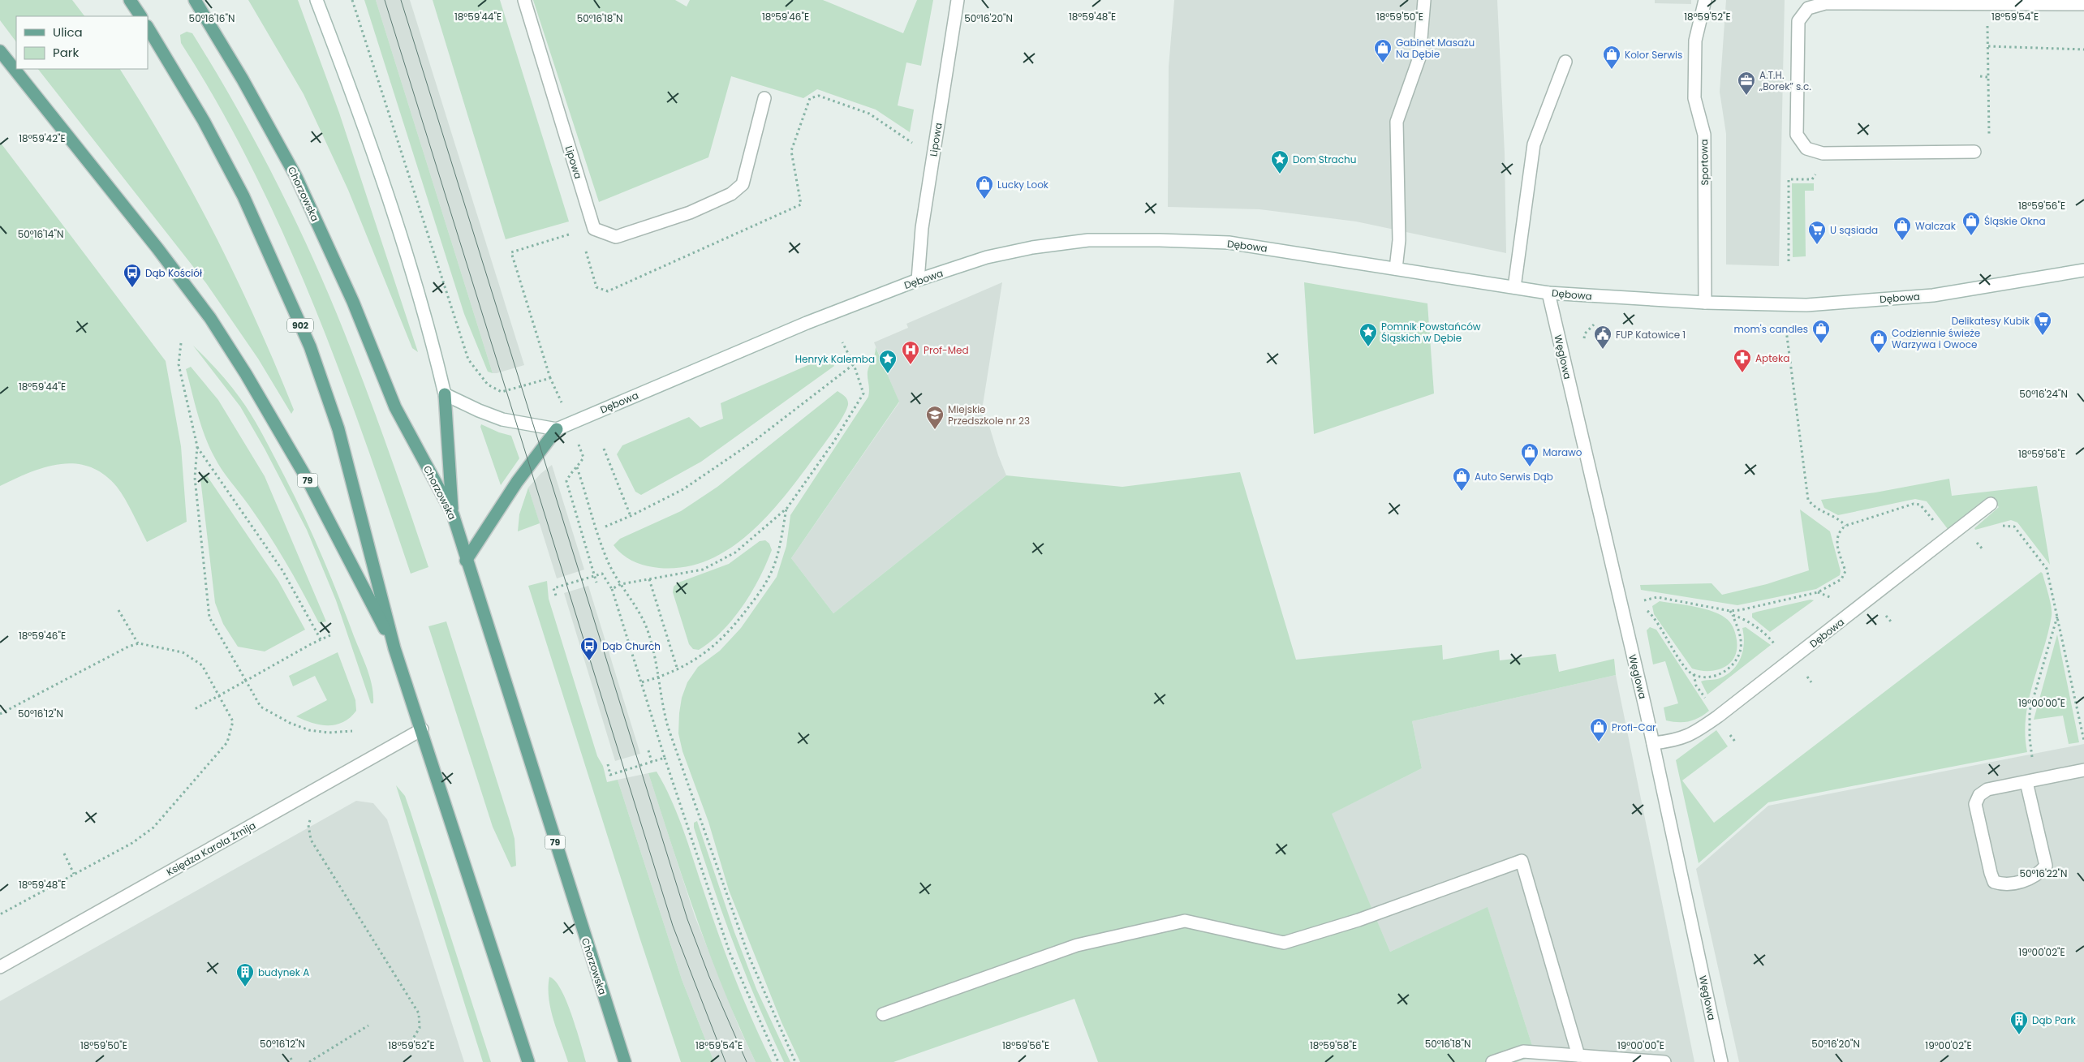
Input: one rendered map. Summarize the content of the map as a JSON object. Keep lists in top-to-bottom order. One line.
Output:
{"streets":{"main road":["Chorzowska","902","79"],"street":["Lipowa","Sportowa","Dębowa","Węglowa","Księdza Karola Żmija"]},"crossings":[["Lipowa","Dębowa"],["Sportowa","Dębowa"],["Chorzowska","79"],["Dębowa","Węglowa"],["902","79"],["79","Księdza Karola Żmija"]],"places":{"shop":["Gabinet Masażu Na Dębie","Kolor Serwis","Lucky Look","Śląskie Okna","Walczak","mom's candles","Codziennie świeże Warzywa i Owoce","Marawo","Auto Serwis Dąb","Profi-Car"],"office":["A.T.H. „Borek” s.c."],"place":["Dom Strachu","Pomnik Powstańców Śląskich w Dębie","Henryk Kalemba"],"supermarket":["U sąsiada","Delikatesy Kubik"],"bus stop":["Dąb Kościół","Dąb Church"],"public building":["FUP Katowice 1"],"hospital":["Prof-Med"],"pharmacy":["Apteka"],"school or university":["Miejskie Przedszkole nr 23"],"building":["budynek A","Dąb Park"]},"legend":["Ulica","Park"],"coordinates":["18°59'50\"E","18°59'52\"E","18°59'54\"E","18°59'44\"E","18°59'46\"E","18°59'48\"E","50°16'16\"N","50°16'18\"N","50°16'20\"N","18°59'42\"E","18°59'56\"E","50°16'14\"N","50°16'24\"N","18°59'58\"E","19°00'00\"E","50°16'12\"N","50°16'22\"N","19°00'02\"E"]}
